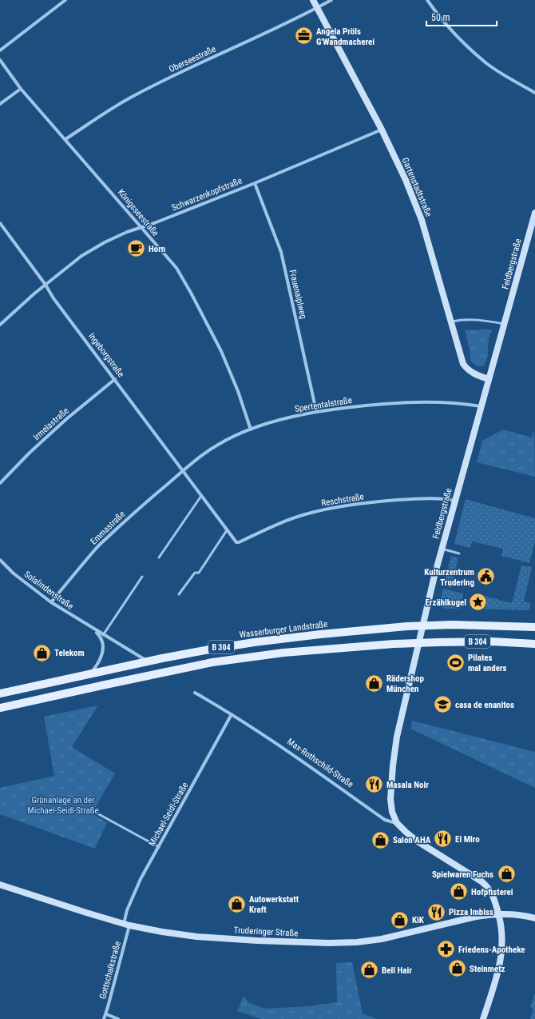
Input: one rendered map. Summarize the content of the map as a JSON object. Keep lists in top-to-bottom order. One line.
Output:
{"streets":{"main road":["Wasserburger Landstraße","B 304"],"street":["Oberseestraße","Gartenstadtstraße","Schwarzenkopfstraße","Königsseestraße","Feldbergstraße","Frauenalplweg","Ingeborgstraße","Spertentalstraße","Irmelastraße","Reschstraße","Emmastraße","Solalindenstraße","Max-Rothschild-Straße","Michael-Seidl-Straße","Truderinger Straße","Gottschalkstraße"]},"crossings":[["Oberseestraße","Gartenstadtstraße"],["Oberseestraße","Königsseestraße"],["Gartenstadtstraße","Schwarzenkopfstraße"],["Gartenstadtstraße","Feldbergstraße"],["Schwarzenkopfstraße","Königsseestraße"],["Schwarzenkopfstraße","Frauenalplweg"],["Schwarzenkopfstraße","Ingeborgstraße"],["Königsseestraße","Spertentalstraße"],["Feldbergstraße","Spertentalstraße"],["Feldbergstraße","Reschstraße"],["Feldbergstraße","Wasserburger Landstraße"],["Feldbergstraße","B 304"],["Feldbergstraße","Max-Rothschild-Straße"],["Frauenalplweg","Spertentalstraße"],["Ingeborgstraße","Spertentalstraße"],["Ingeborgstraße","Irmelastraße"],["Ingeborgstraße","Reschstraße"],["Ingeborgstraße","Emmastraße"],["Spertentalstraße","Emmastraße"],["Emmastraße","Solalindenstraße"],["Solalindenstraße","Wasserburger Landstraße"],["Max-Rothschild-Straße","Michael-Seidl-Straße"],["Max-Rothschild-Straße","Truderinger Straße"],["Michael-Seidl-Straße","Truderinger Straße"],["Michael-Seidl-Straße","Gottschalkstraße"],["Truderinger Straße","Gottschalkstraße"]],"parks":["Grünanlage an der Michael-Seidl-Straße"],"places":{"office":["Angela Pröls G'Wandmacherei"],"cafe":["Horn"],"public building":["Kulturzentrum Trudering"],"place":["Erzählkugel"],"shop":["Telekom","Rädershop München","Salon AHA","Spielwaren Fuchs","Hofpfisterei","Autowerkstatt Kraft","KiK","Steinmetz","Bell Hair"],"sports":["Pilates mal anders"],"school or university":["casa de enanitos"],"restaurant":["Masala Noir","El Miro","Pizza Imbiss"],"pharmacy":["Friedens-Apotheke"]},"scale_bar":"50 m"}
